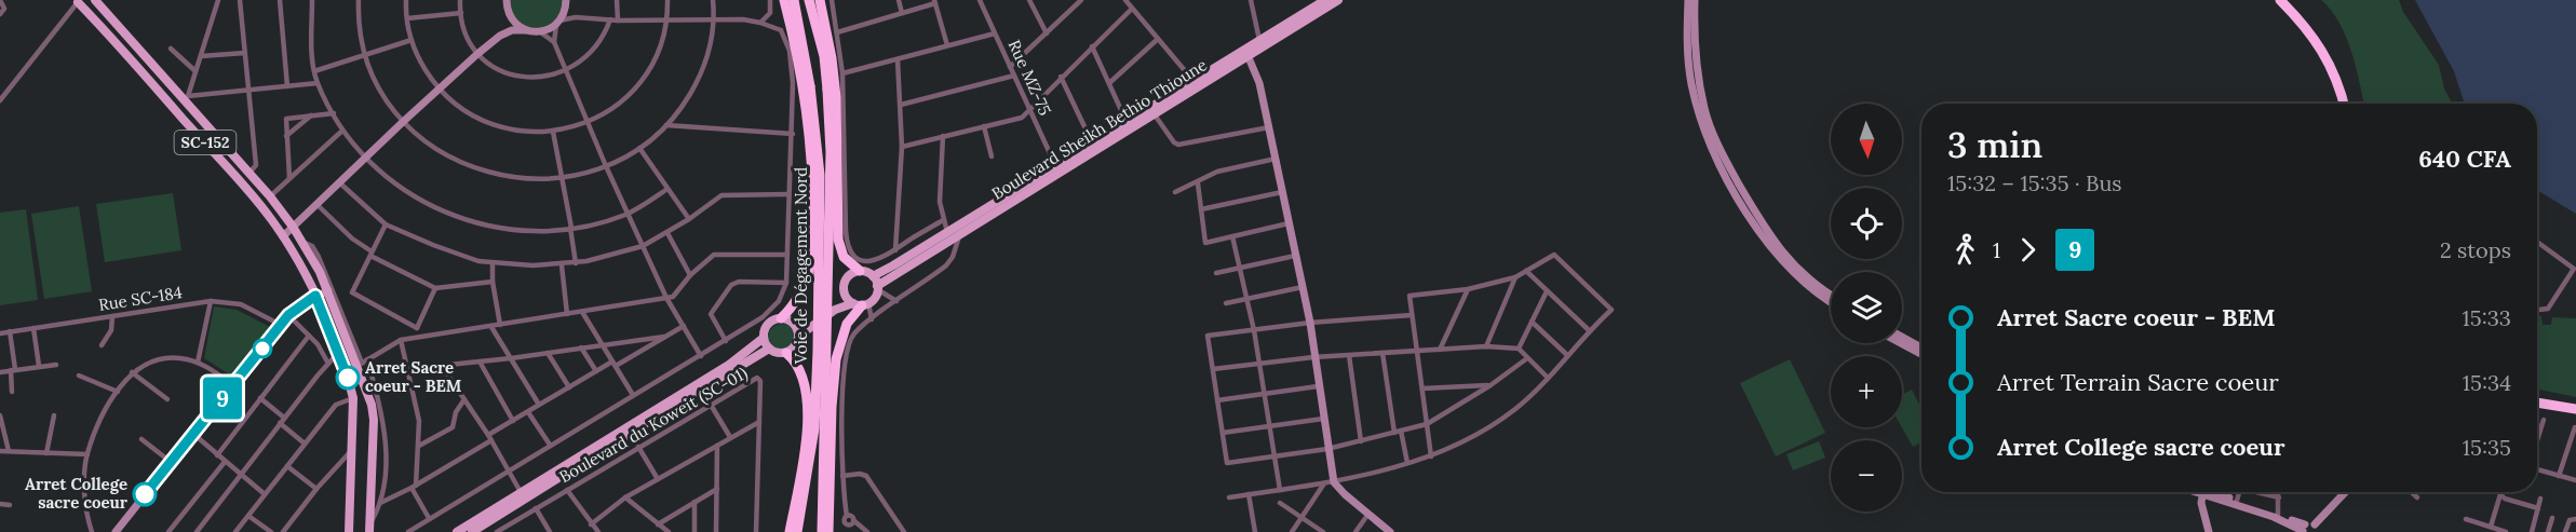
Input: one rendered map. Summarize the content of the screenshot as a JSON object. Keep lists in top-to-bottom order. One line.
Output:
{"streets":{"highway":["Voie de Dégagement Nord"],"main road":["Boulevard Sheikh Bethio Thioune","SC-152"],"street":["Rue MZ-75","Rue SC-184","Boulevard du Koweit (SC-01)"]},"crossings":[["Rue MZ-75","Boulevard Sheikh Bethio Thioune"]],"places":["Arret Sacre coeur - BEM","Arret College sacre coeur"],"lines":["bus line 9"],"north":"bottom","page":{"on_map":"9","map_buttons":["+","−"],"heading":["3 min","15:32 – 15:35 · Bus","640 CFA"],"legs":["1","9","2 stops"],"list":[{"name":"Arret Sacre coeur - BEM","value":"15:33"},{"name":"Arret Terrain Sacre coeur","value":"15:34"},{"name":"Arret College sacre coeur","value":"15:35"}]}}
